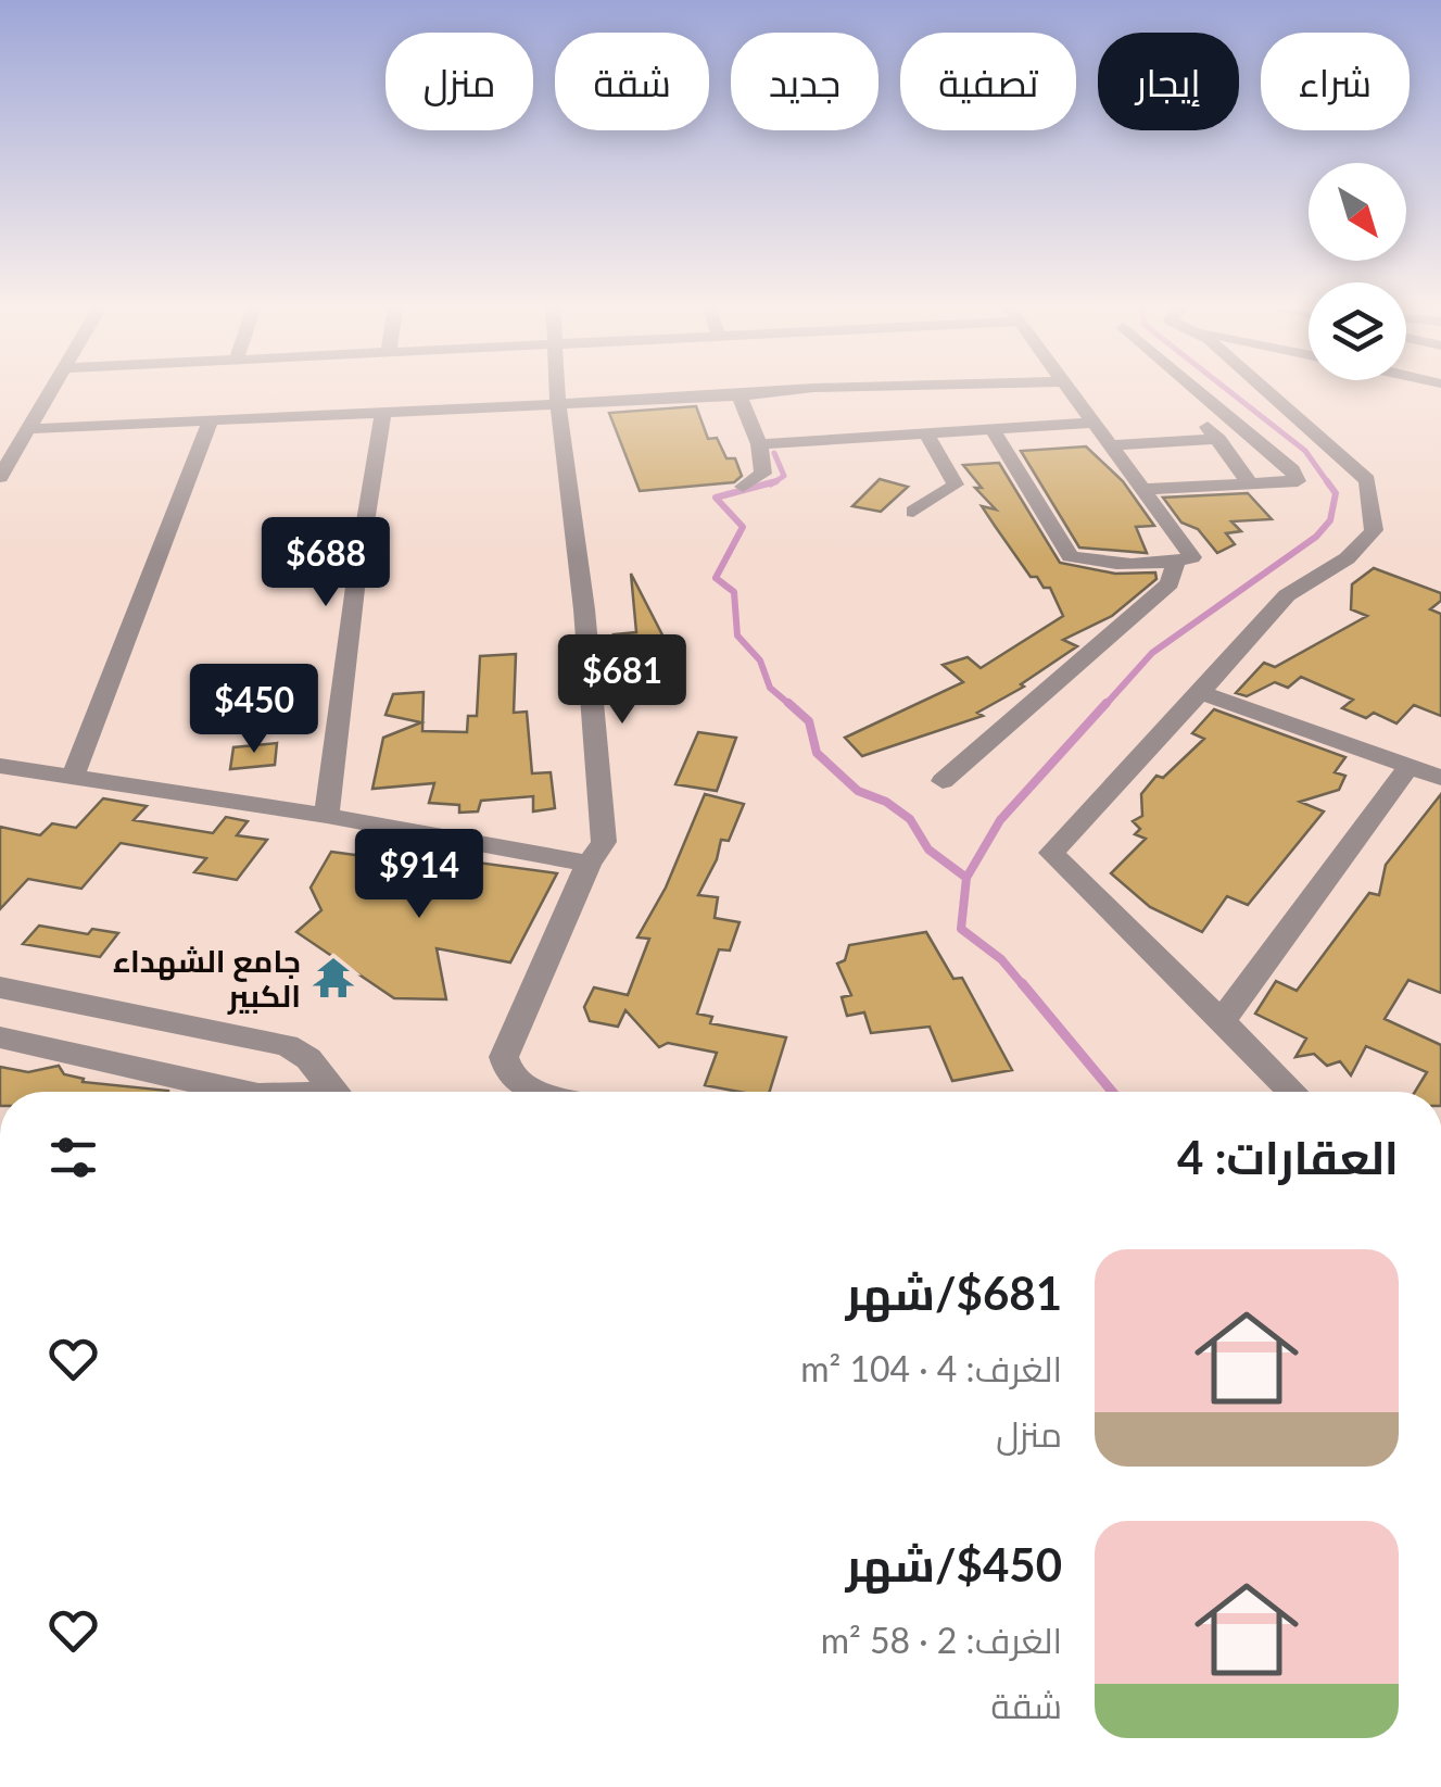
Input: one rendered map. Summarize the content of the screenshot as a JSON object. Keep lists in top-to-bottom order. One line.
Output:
{"places":{"temple":["جامع الشهداء الكبير"]},"north":"bottom right","page":{"chip":["شراء","إيجار","تصفية","جديد","شقة","منزل"],"price":["$688","$681","$450","$914"],"heading":"العقارات: 4","list":[{"name":"$681/شهر","note":"الغرف: 4 · 104 m² · منزل"},{"name":"$450/شهر","note":"الغرف: 2 · 58 m² · شقة"}]}}
